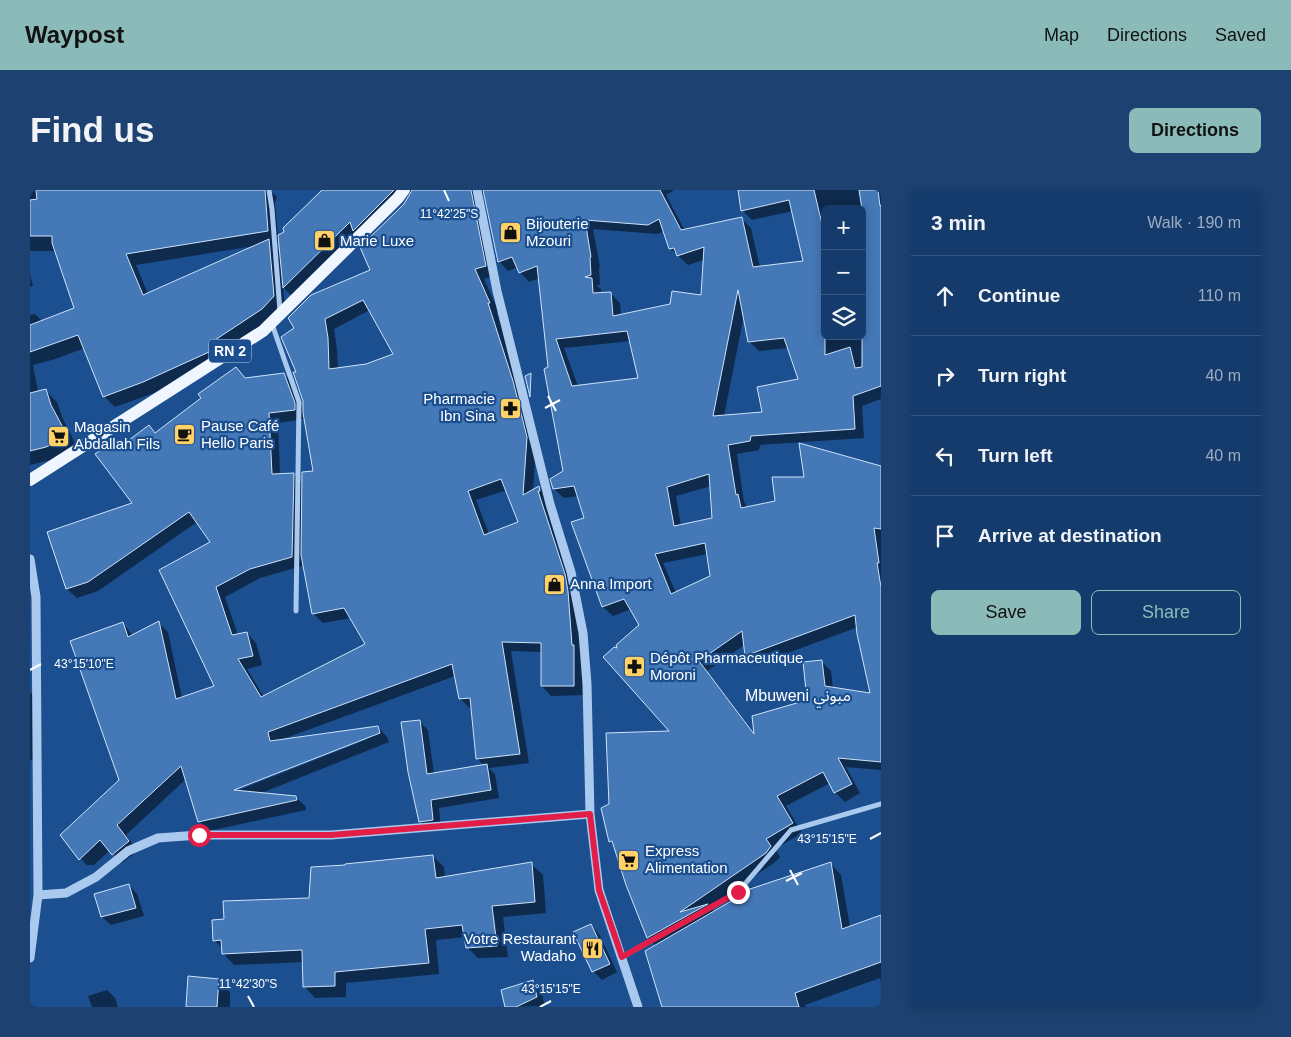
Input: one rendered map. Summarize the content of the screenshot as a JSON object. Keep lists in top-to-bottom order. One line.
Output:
{"streets":{"main road":["RN 2"]},"districts":["Mbuweni مبوني"],"places":{"shop":["Bijouterie Mzouri","Marie Luxe","Anna Import"],"pharmacy":["Pharmacie Ibn Sina","Dépôt Pharmaceutique Moroni"],"cafe":["Pause Café Hello Paris"],"supermarket":["Magasin Abdallah Fils","Express Alimentation"],"restaurant":["Votre Restaurant Wadaho"]},"page":{"header":"Waypost","nav":["Map","Directions","Saved"],"buttons":["Directions",["Save","Share"]],"title":"Find us","heading":["3 min","Walk · 190 m"],"map_buttons":["+","−"],"list":[["Continue","110 m"],["Turn right","40 m"],["Turn left","40 m"],"Arrive at destination"]},"coordinates":["11°42'25\"S","43°15'10\"E","43°15'15\"E","11°42'30\"S"]}
